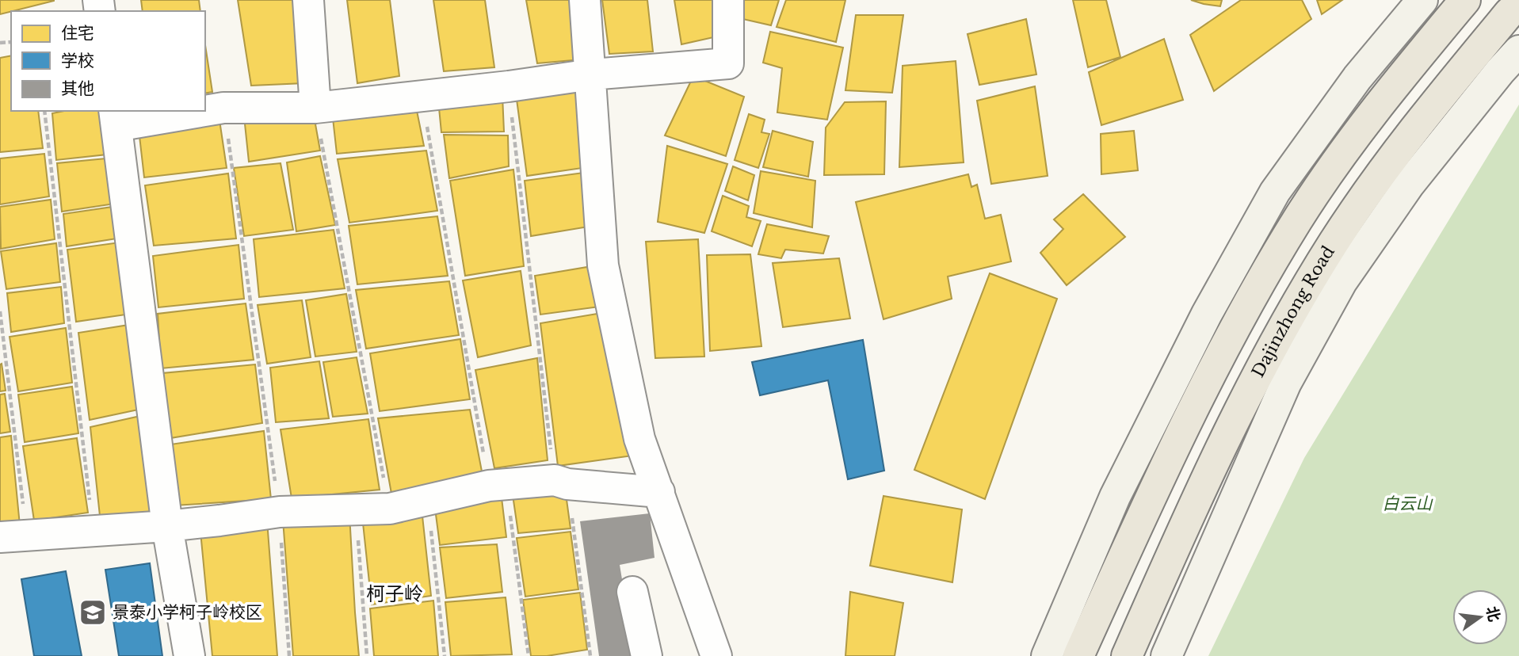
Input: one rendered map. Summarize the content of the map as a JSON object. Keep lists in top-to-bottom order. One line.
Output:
{"streets":{"main road":["Dajinzhong Road"]},"districts":["柯子岭"],"parks":["白云山"],"places":{"school or university":["景泰小学柯子岭校区"]},"legend":["住宅","学校","其他"],"north":"right"}
